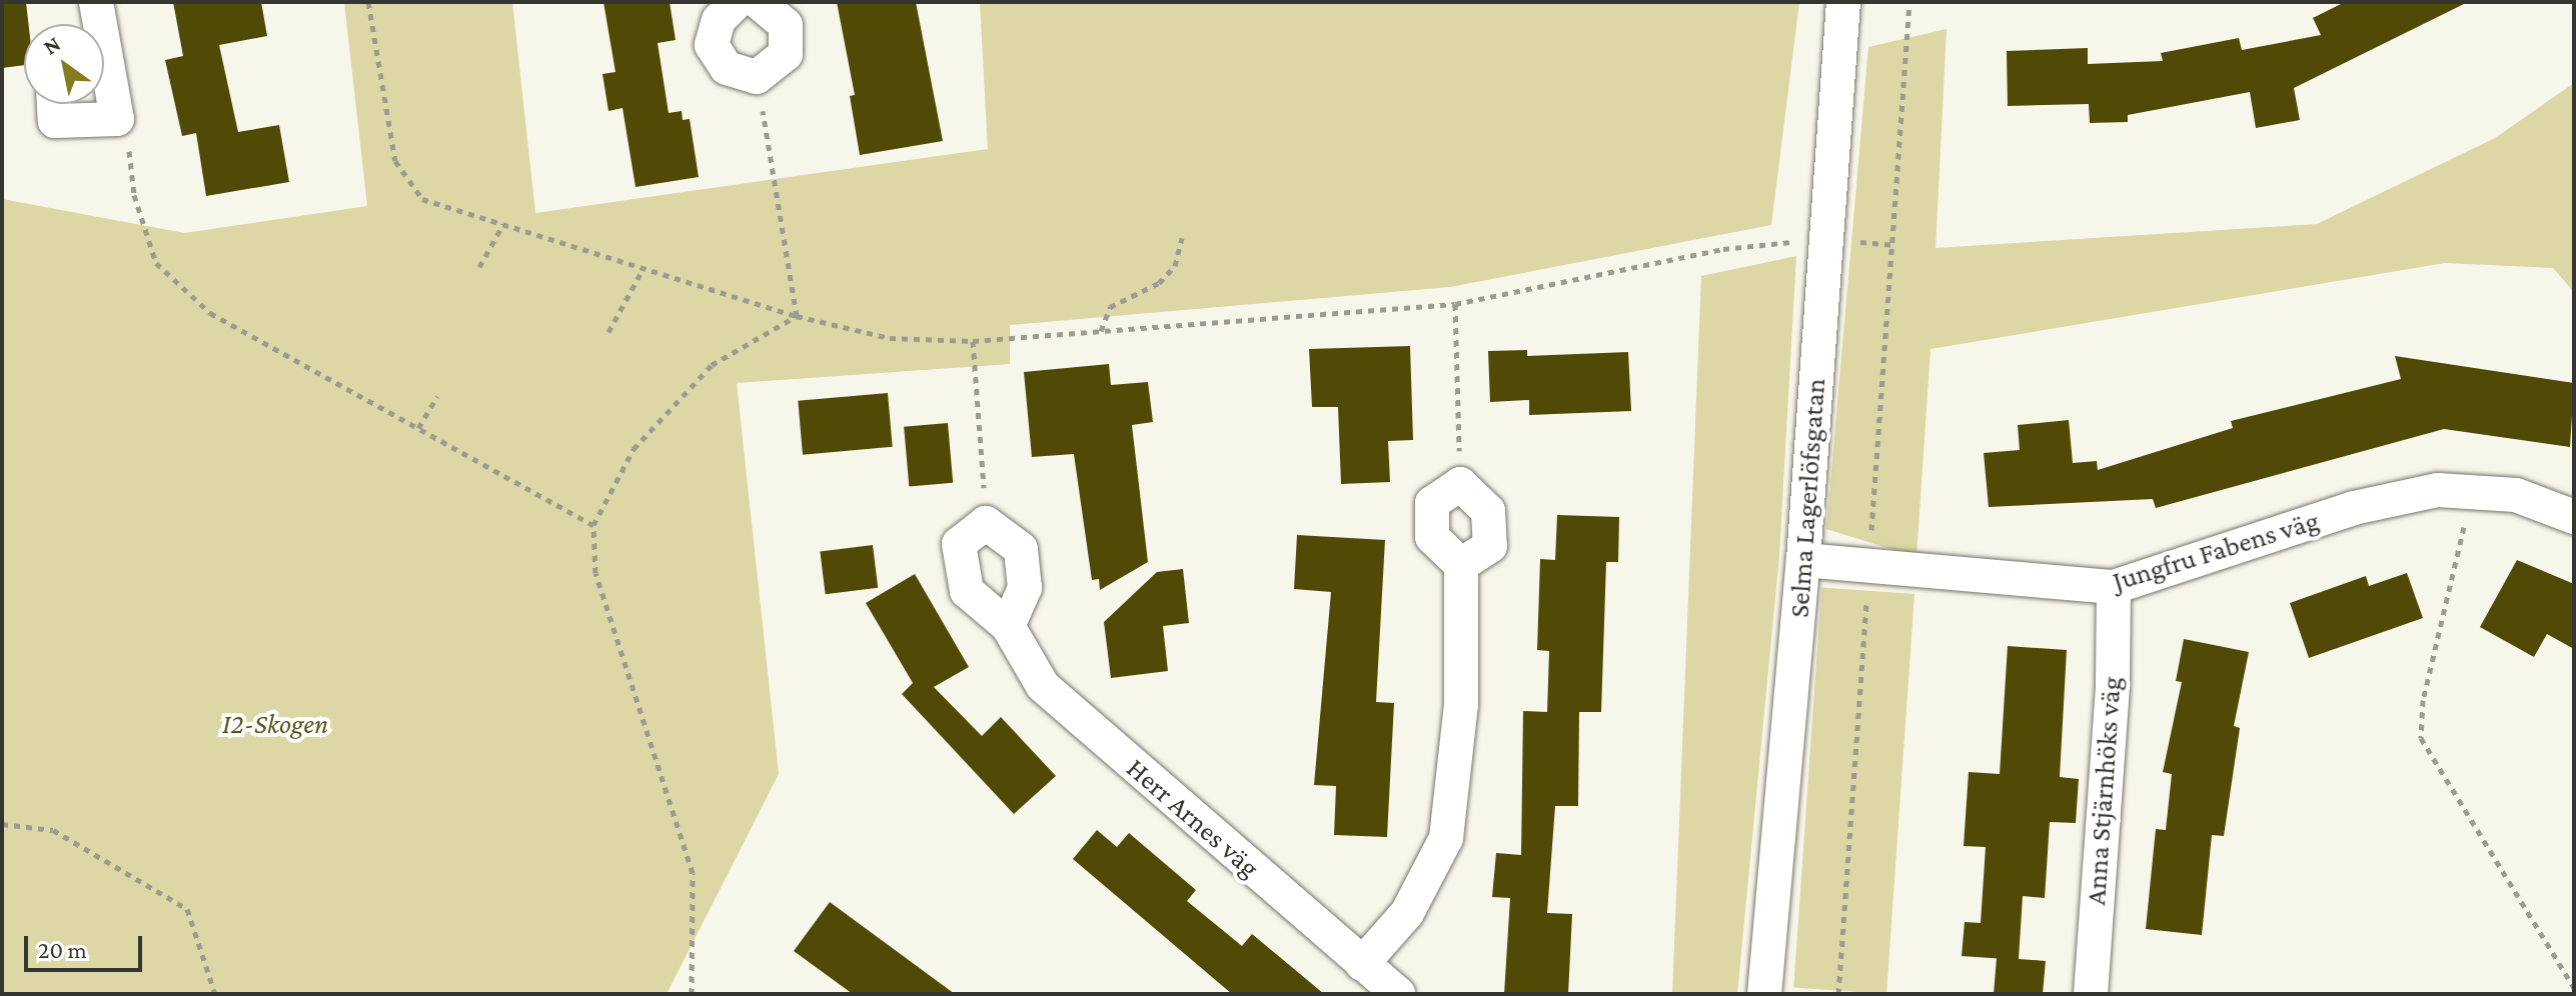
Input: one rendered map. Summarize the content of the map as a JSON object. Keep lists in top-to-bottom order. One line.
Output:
{"streets":{"street":["Selma Lagerlöfsgatan","Jungfru Fabens väg","Anna Stjärnhöks väg","Herr Arnes väg"]},"crossings":[["Selma Lagerlöfsgatan","Jungfru Fabens väg"],["Jungfru Fabens väg","Anna Stjärnhöks väg"]],"parks":["I2-Skogen"],"scale_bar":"20 m","north":"top left"}
